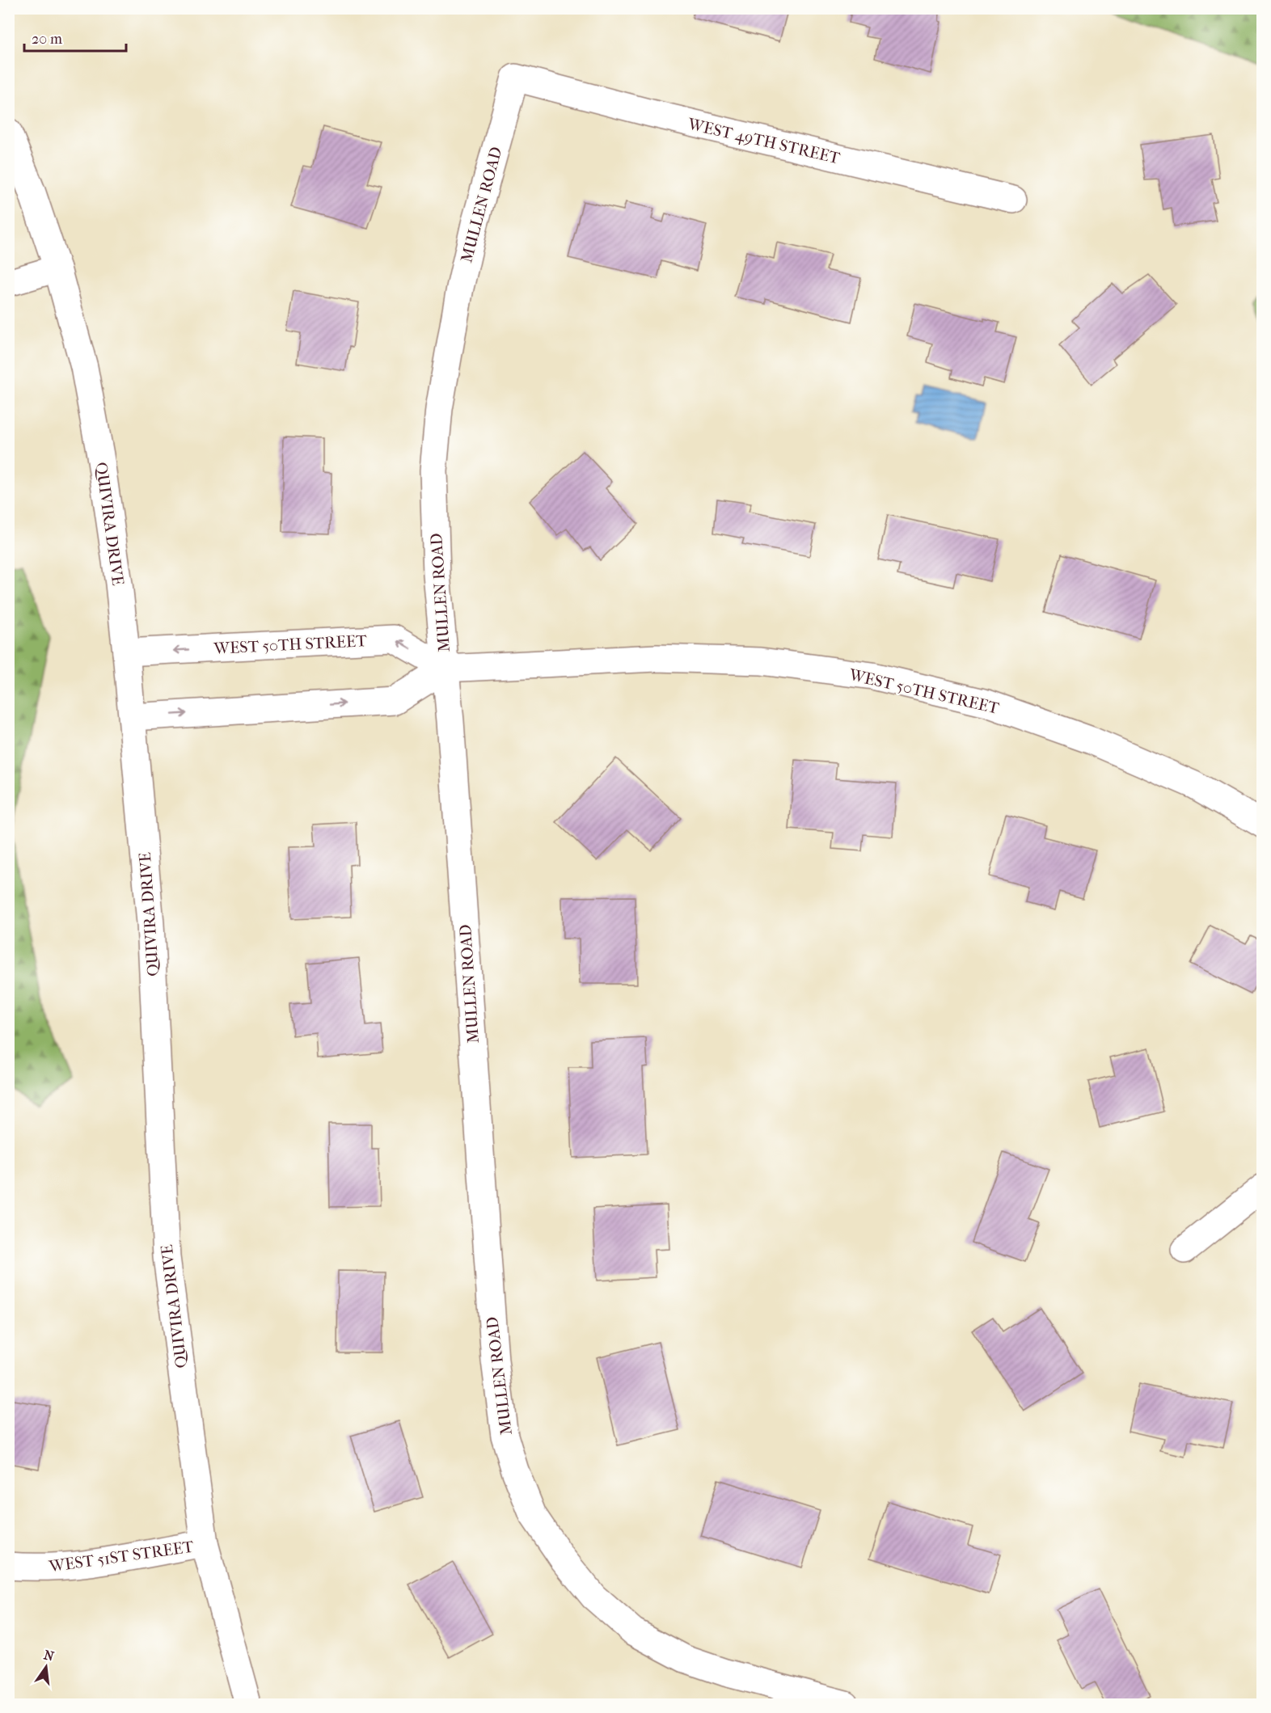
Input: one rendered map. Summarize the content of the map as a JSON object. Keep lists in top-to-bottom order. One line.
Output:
{"streets":{"street":["WEST 49TH STREET","MULLEN ROAD","QUIVIRA DRIVE","WEST 50TH STREET","WEST 51ST STREET"]},"crossings":[["WEST 49TH STREET","MULLEN ROAD"],["MULLEN ROAD","WEST 50TH STREET"],["QUIVIRA DRIVE","WEST 50TH STREET"],["QUIVIRA DRIVE","WEST 51ST STREET"]],"scale_bar":"20 m","north":"top"}
